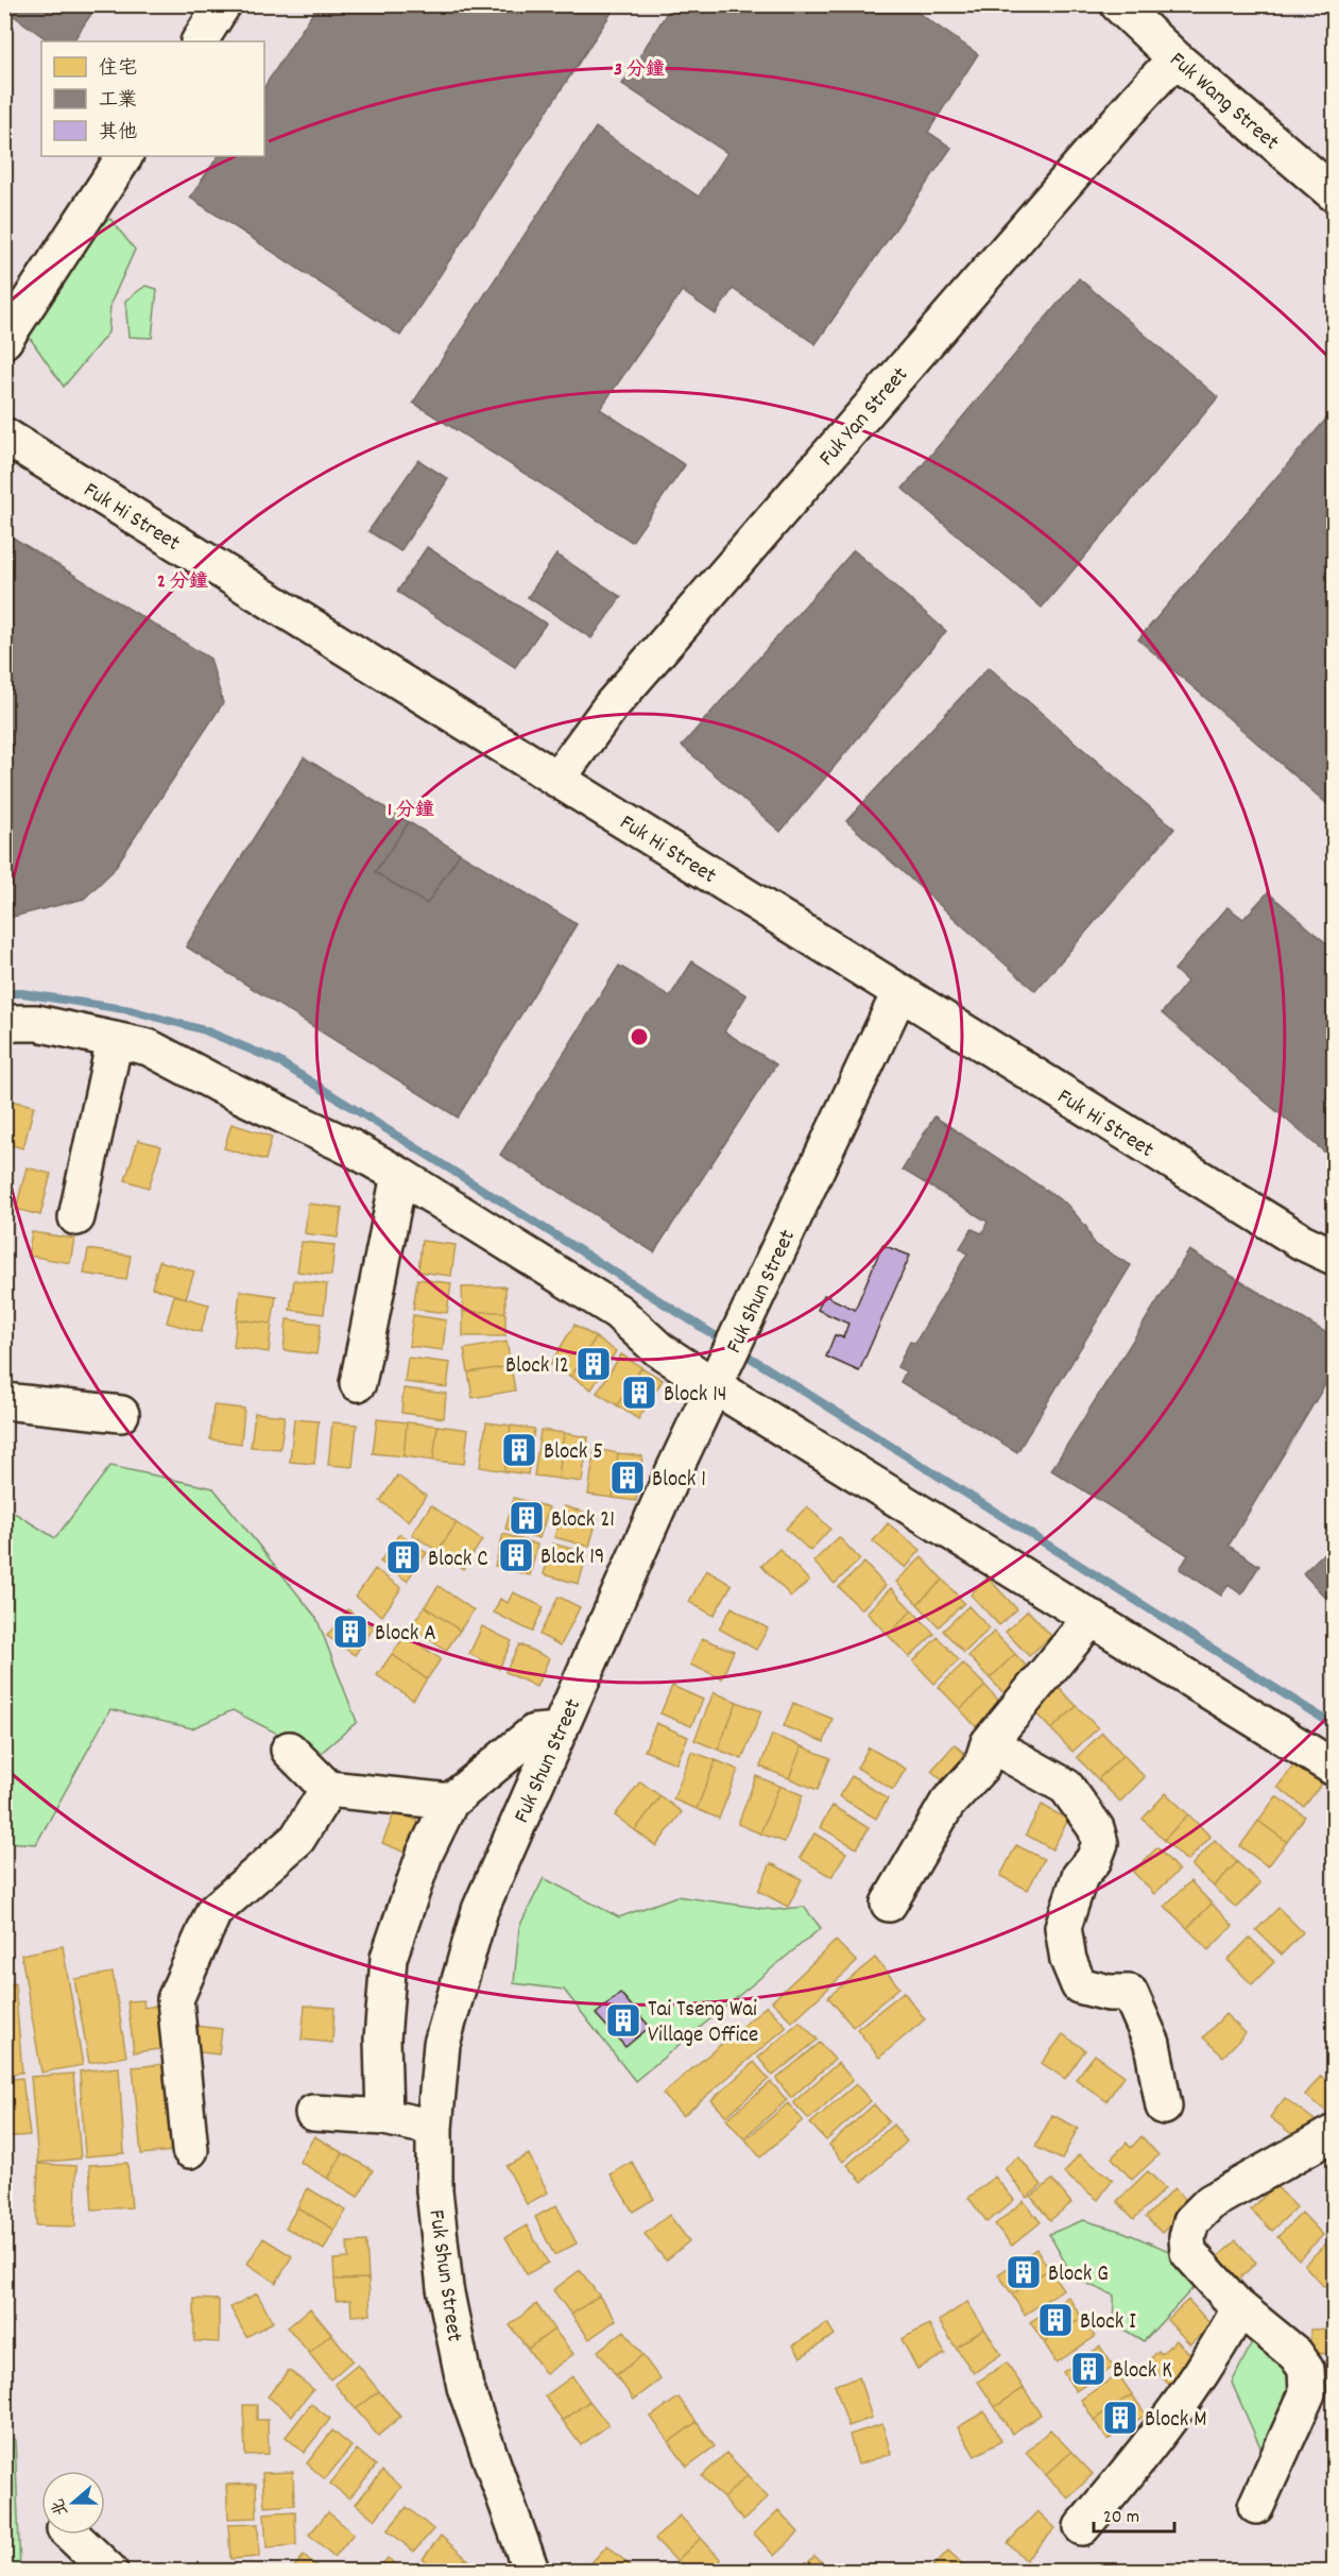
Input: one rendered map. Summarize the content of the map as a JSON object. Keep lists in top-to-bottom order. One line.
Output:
{"streets":{"street":["Fuk Wang Street","Fuk Yan Street","Fuk Hi Street","Fuk Shun Street"]},"crossings":[["Fuk Wang Street","Fuk Yan Street"],["Fuk Yan Street","Fuk Hi Street"],["Fuk Hi Street","Fuk Shun Street"]],"places":{"building":["Block 12","Block 14","Block 5","Block 1","Block 21","Block 19","Block C","Block A","Tai Tseng Wai Village Office","Block G","Block I","Block K","Block M"]},"legend":["住宅","工業","其他"],"scale_bar":"20 m","north":"left","rings":["3 分鐘","2 分鐘","1 分鐘"]}
